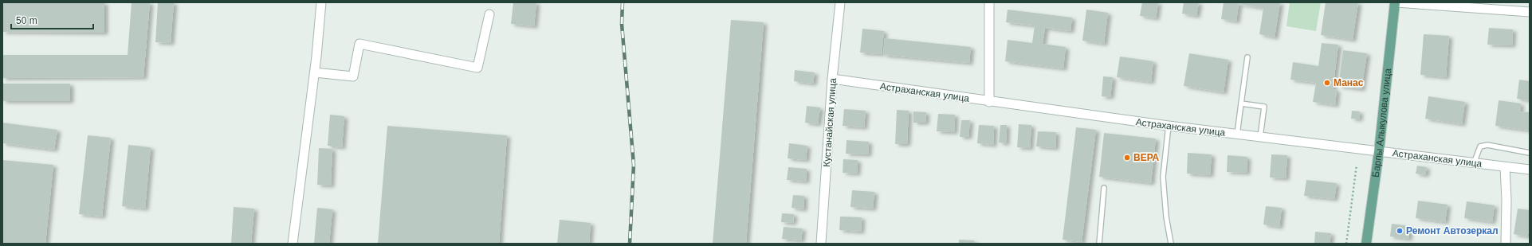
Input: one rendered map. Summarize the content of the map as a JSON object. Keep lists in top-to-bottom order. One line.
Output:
{"streets":{"main road":["Барпы Алыкулова улица"],"street":["Астраханская улица","Кустанайская улица"]},"crossings":[["Астраханская улица","Кустанайская улица"],["Астраханская улица","Барпы Алыкулова улица"]],"places":["Манас","ВЕРА","Ремонт Автозеркал"],"scale_bar":"50 m"}
